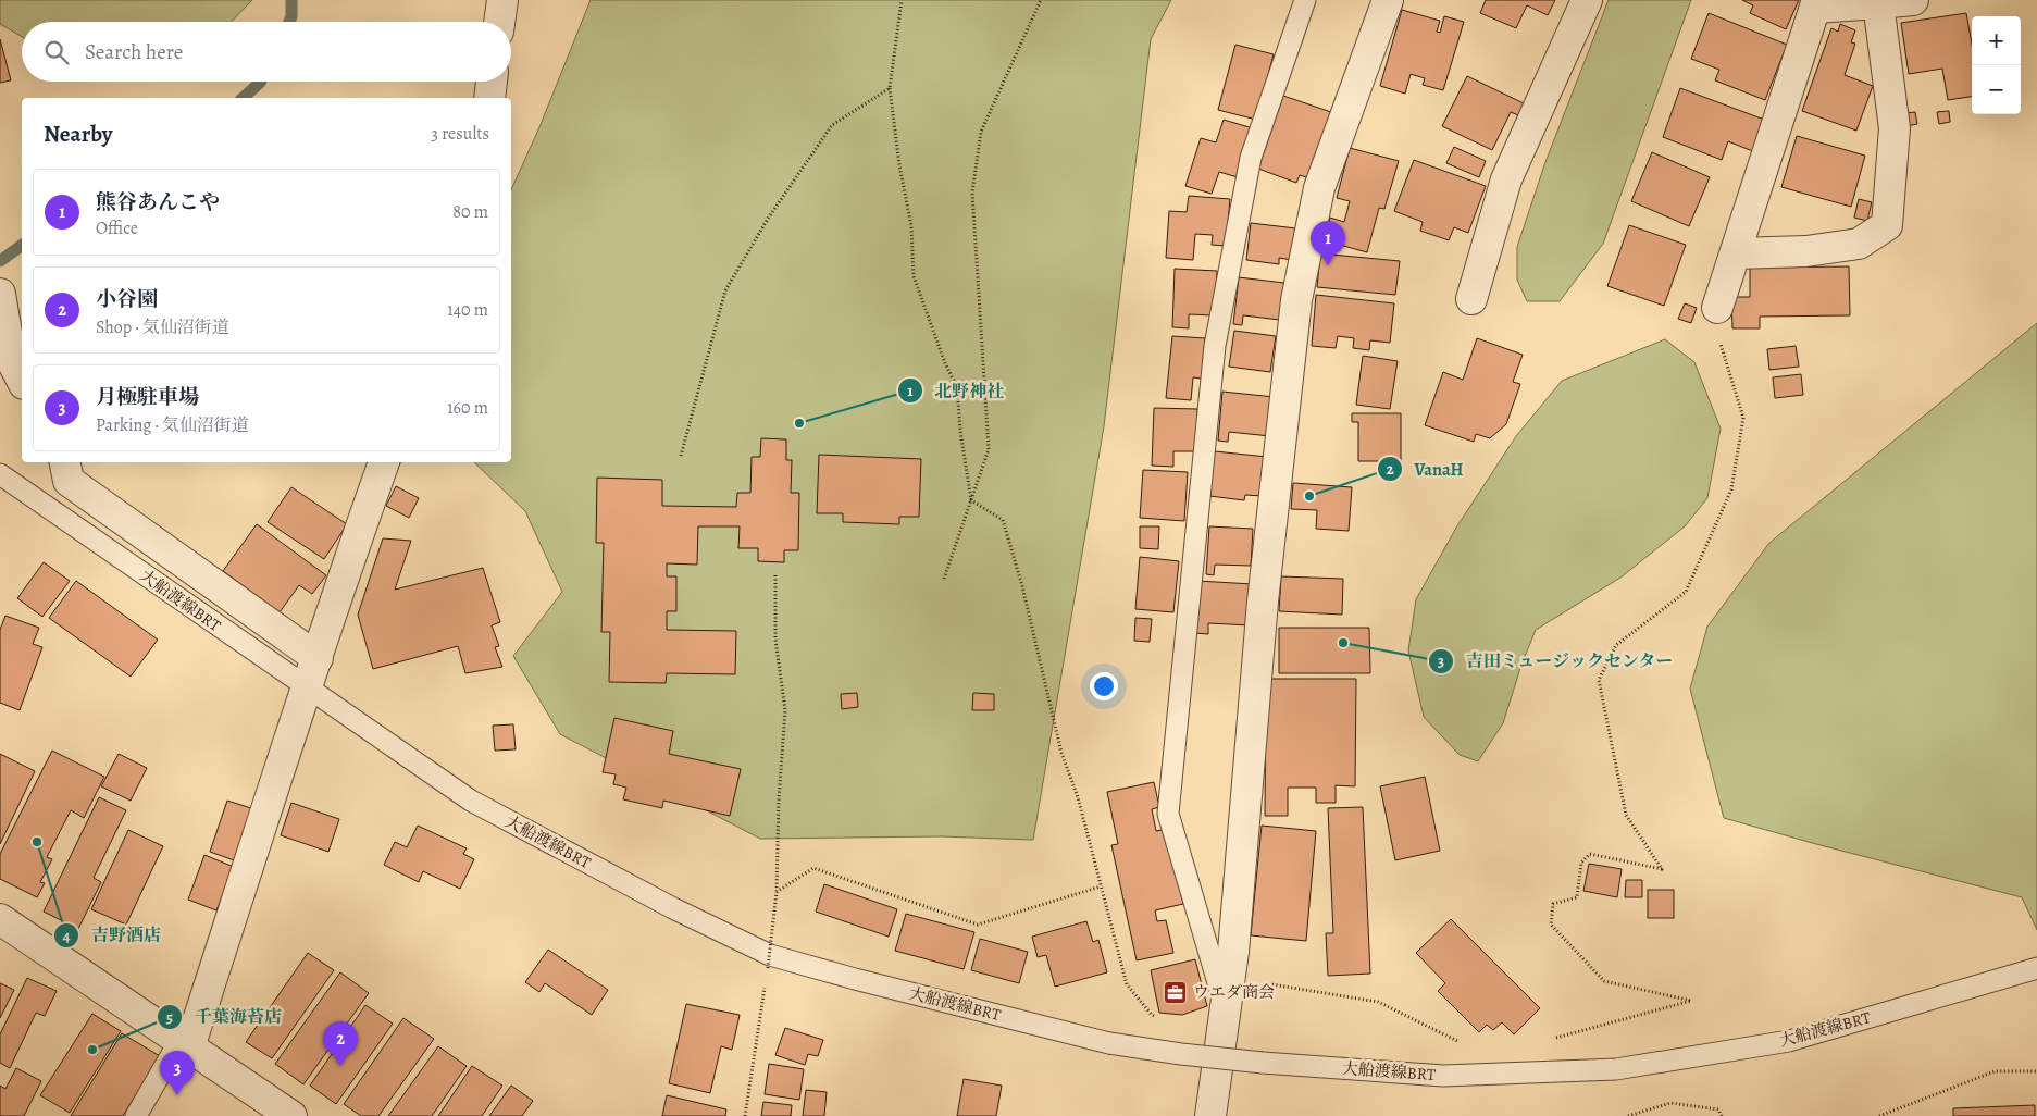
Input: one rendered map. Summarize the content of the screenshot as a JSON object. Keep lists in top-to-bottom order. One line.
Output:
{"streets":{"lane":["大船渡線BRT"]},"places":{"other":["北野神社","VanaH","吉田ミュージックセンター","吉野酒店","千葉海苔店"],"office":["ウエダ商会"]},"page":{"map_buttons":["+","−"],"search":"Search here","heading":["Nearby","3 results"],"list":[{"mark":"1","name":"熊谷あんこや","note":"Office","value":"80 m"},{"mark":"2","name":"小谷園","note":"Shop · 気仙沼街道","value":"140 m"},{"mark":"3","name":"月極駐車場","note":"Parking · 気仙沼街道","value":"160 m"}],"pins":["1","2","3"]}}
